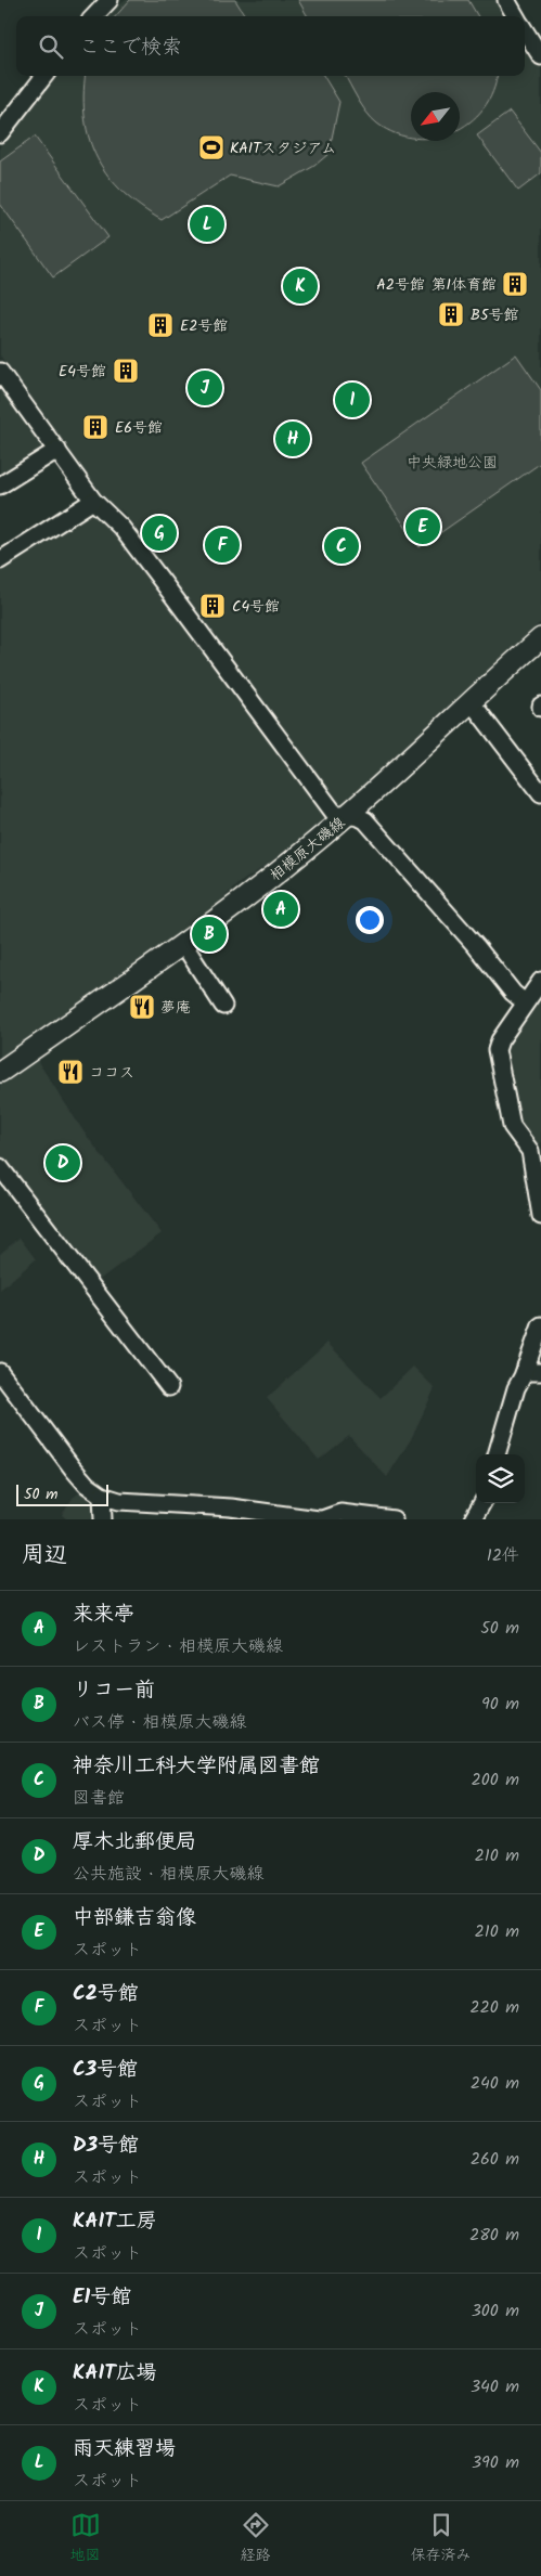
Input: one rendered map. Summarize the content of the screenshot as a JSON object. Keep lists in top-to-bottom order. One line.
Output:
{"streets":{"main road":["相模原大磯線"]},"parks":["中央緑地公園"],"places":{"sports":["KAITスタジアム"],"building":["A2号館 第1体育館","B5号館","E2号館","E4号館","E6号館","C4号館"],"restaurant":["夢庵","ココス"]},"scale_bar":"50 m","north":"bottom left","page":{"search":"ここで検索","pins":["L","K","J","I","H","E","G","F","C","A","B","D"],"scale":"50 m","heading":["周辺","12件"],"list":[{"mark":"A","name":"来来亭","note":"レストラン · 相模原大磯線","value":"50 m"},{"mark":"B","name":"リコー前","note":"バス停 · 相模原大磯線","value":"90 m"},{"mark":"C","name":"神奈川工科大学附属図書館","note":"図書館","value":"200 m"},{"mark":"D","name":"厚木北郵便局","note":"公共施設 · 相模原大磯線","value":"210 m"},{"mark":"E","name":"中部鎌吉翁像","note":"スポット","value":"210 m"},{"mark":"F","name":"C2号館","note":"スポット","value":"220 m"},{"mark":"G","name":"C3号館","note":"スポット","value":"240 m"},{"mark":"H","name":"D3号館","note":"スポット","value":"260 m"},{"mark":"I","name":"KAIT工房","note":"スポット","value":"280 m"},{"mark":"J","name":"E1号館","note":"スポット","value":"300 m"},{"mark":"K","name":"KAIT広場","note":"スポット","value":"340 m"},{"mark":"L","name":"雨天練習場","note":"スポット","value":"390 m"}],"nav":["地図","経路","保存済み"]}}
